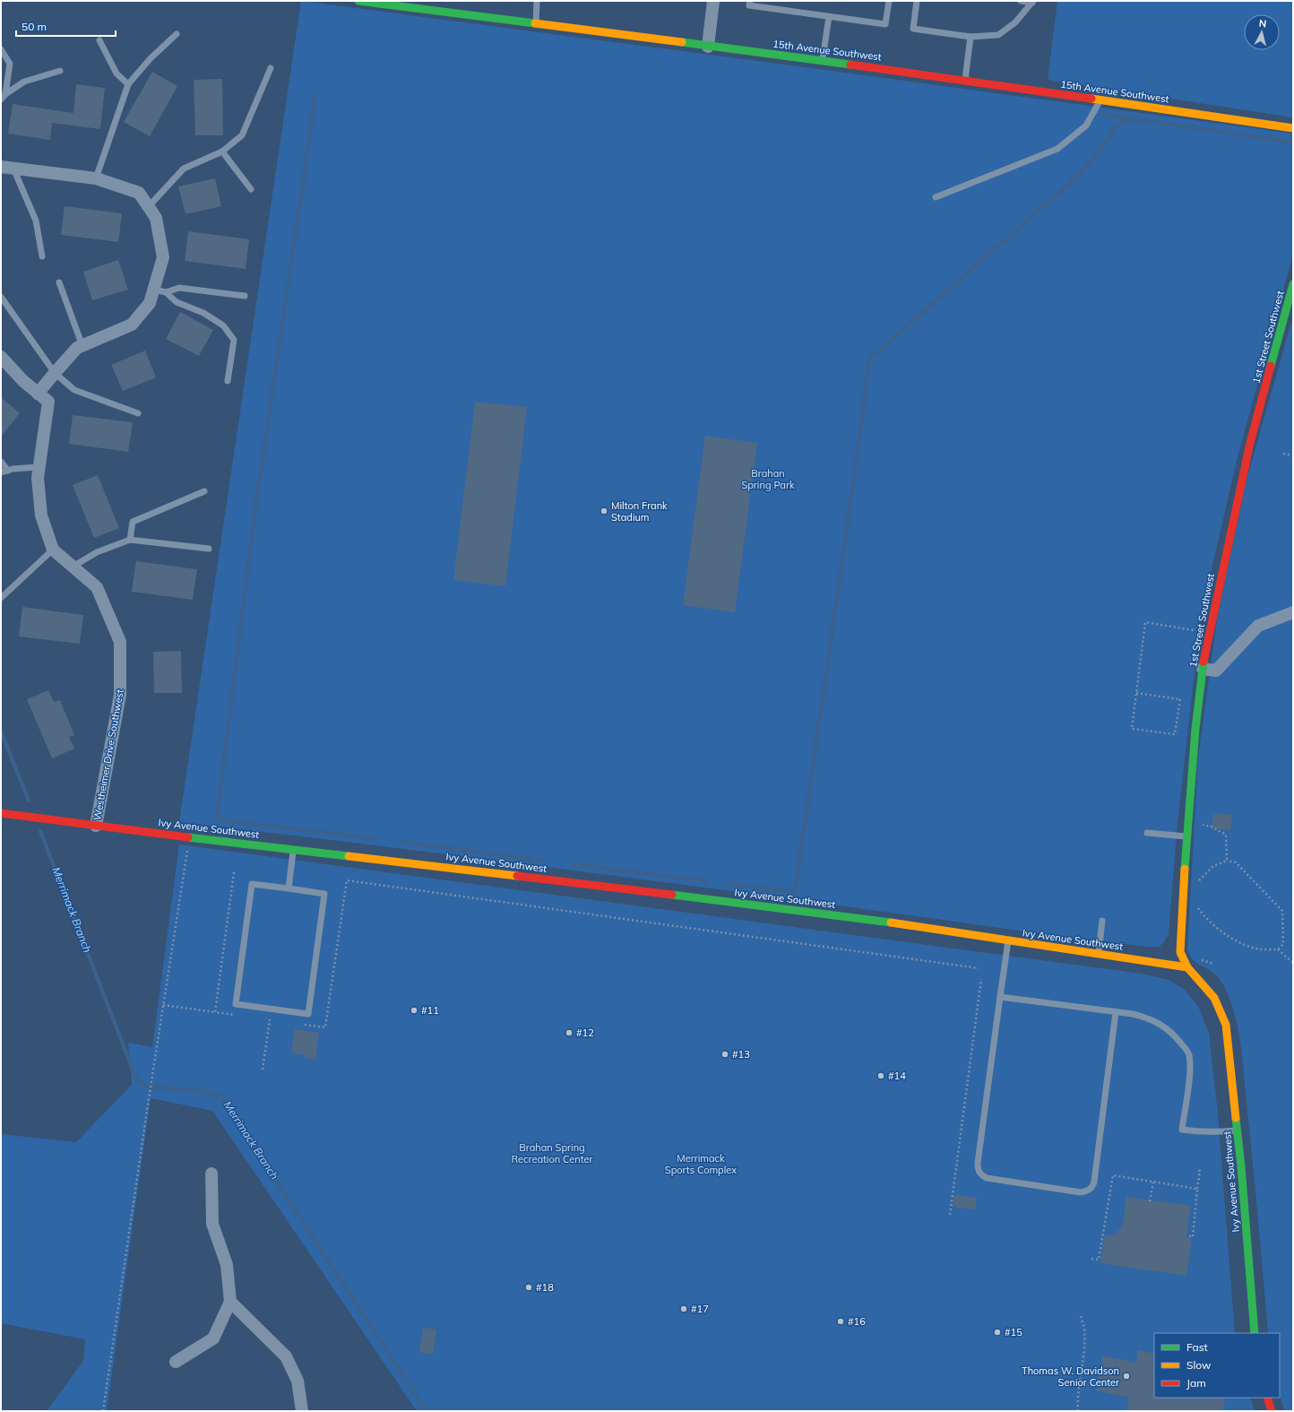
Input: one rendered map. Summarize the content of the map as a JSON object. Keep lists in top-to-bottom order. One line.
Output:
{"streets":{"street":["15th Avenue Southwest","1st Street Southwest","Westheimer Drive Southwest","Ivy Avenue Southwest"]},"crossings":[["1st Street Southwest","Ivy Avenue Southwest"],["Westheimer Drive Southwest","Ivy Avenue Southwest"]],"water":["Merrimack Branch"],"parks":["Brahan Spring Park","Brahan Spring Recreation Center","Merrimack Sports Complex"],"places":["Milton Frank Stadium","#11","#12","#13","#14","#18","#17","#16","#15","Thomas W. Davidson Senior Center"],"legend":["Fast","Slow","Jam"],"scale_bar":"50 m","north":"top"}
